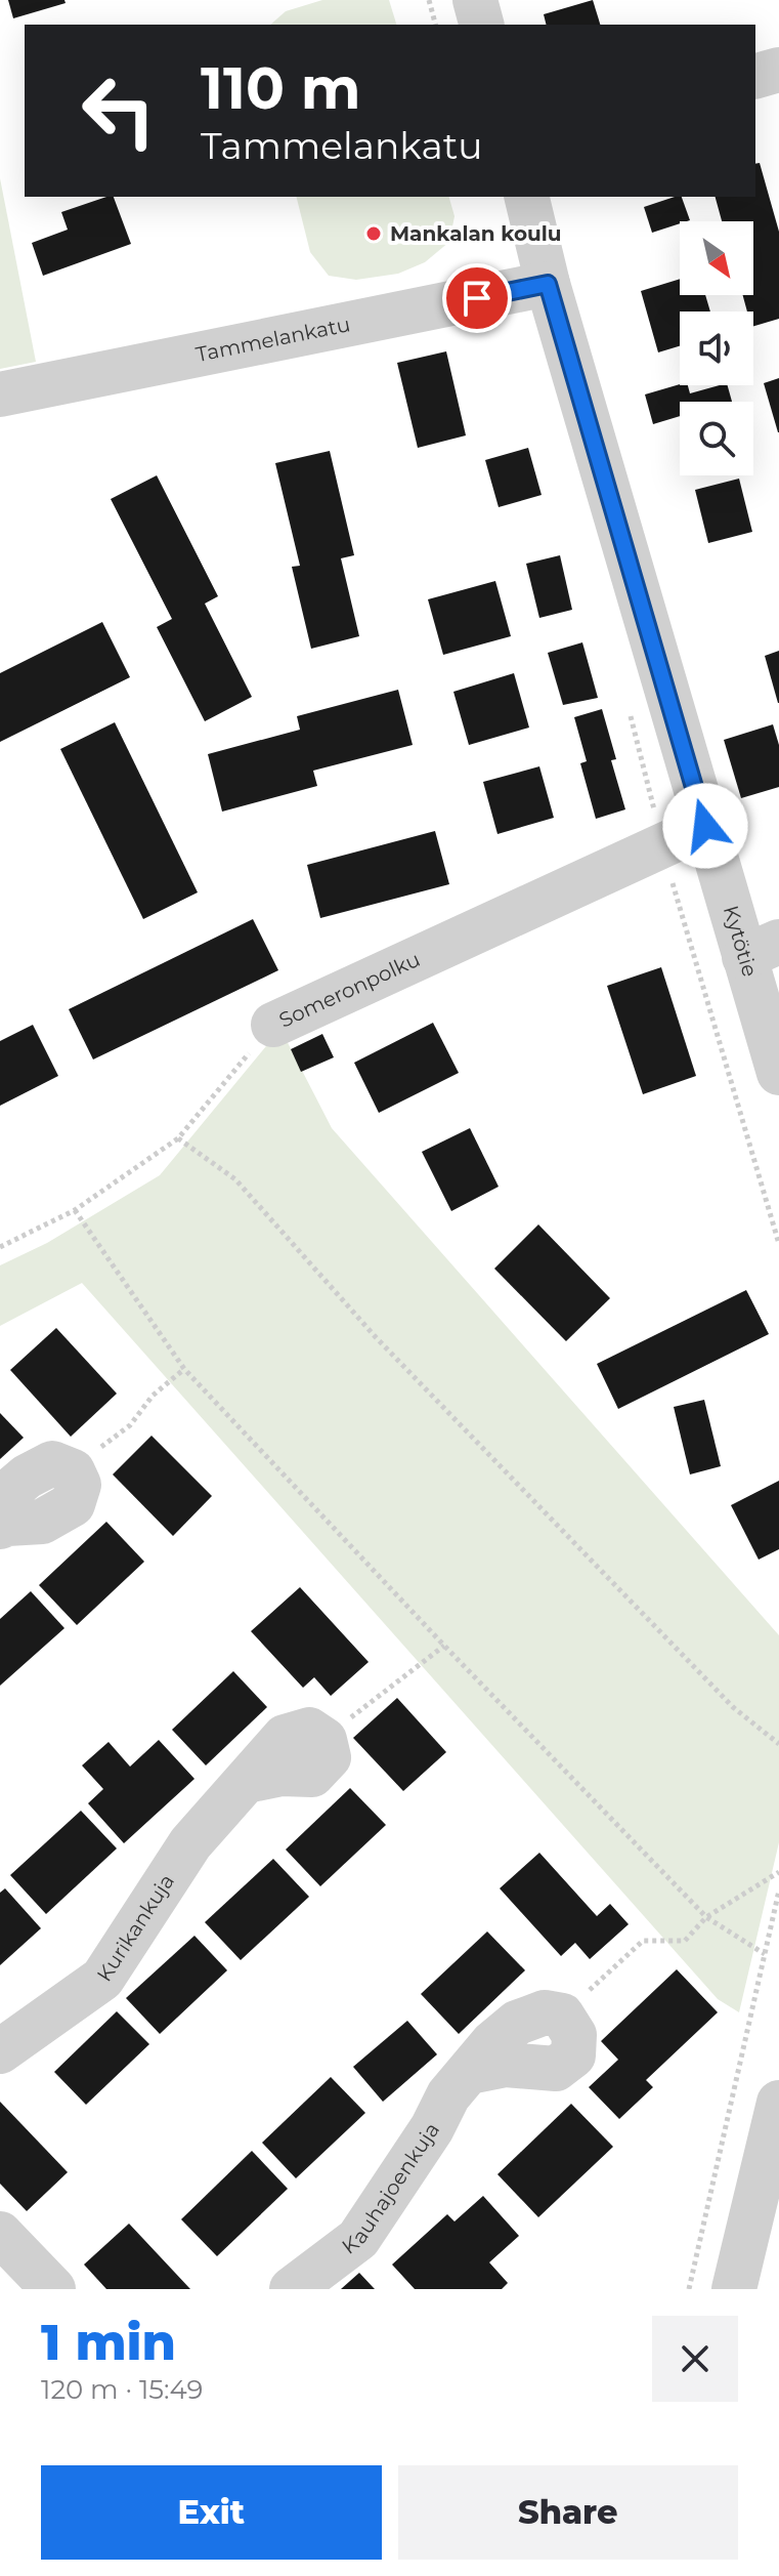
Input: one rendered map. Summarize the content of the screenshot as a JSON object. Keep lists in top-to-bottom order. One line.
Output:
{"streets":{"street":["Tammelankatu","Kytötie","Someronpolku","Kurikankuja","Kauhajoenkuja"]},"crossings":[["Tammelankatu","Kytötie"],["Kytötie","Someronpolku"]],"places":["Mankalan koulu"],"north":"bottom right","page":{"turn":["110 m","Tammelankatu"],"heading":["1 min","120 m · 15:49"],"buttons":["Exit","Share"]}}
